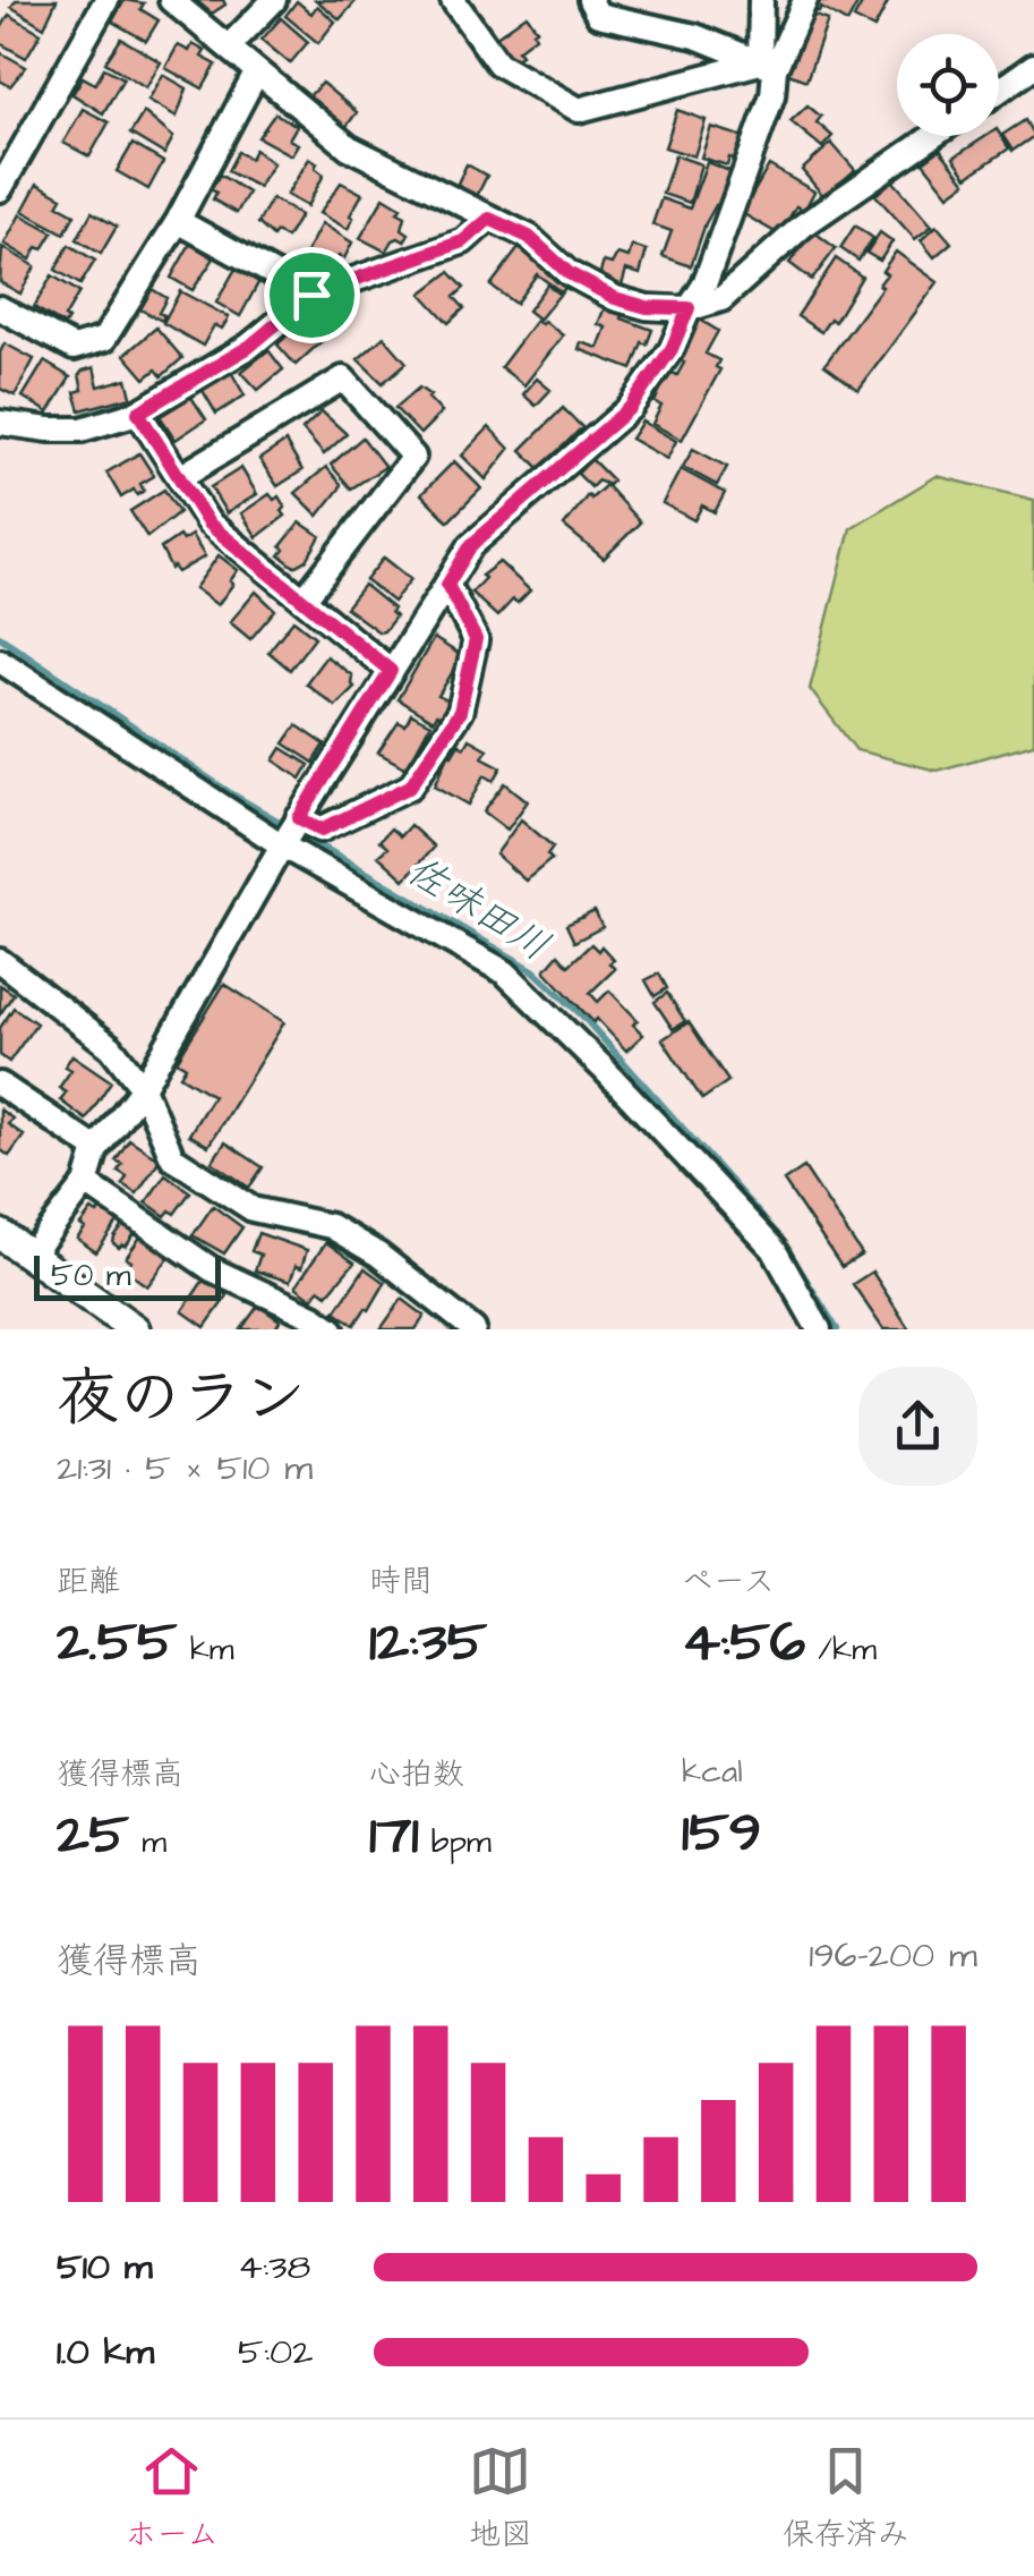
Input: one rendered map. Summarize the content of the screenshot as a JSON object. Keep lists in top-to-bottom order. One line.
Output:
{"water":["佐味田川"],"scale_bar":"50 m","page":{"scale":"50 m","heading":["夜のラン","21:31 · 5 × 510 m"],"stats":[["距離","2.55 km"],["時間","12:35"],["ペース","4:56 /km"],["獲得標高","25 m"],["心拍数","171 bpm"],["kcal","159"]],"chart":["獲得標高","196–200 m"],"list":[{"name":"510 m","note":"4:38"},{"name":"1.0 km","note":"5:02"}],"tabs":["ホーム","地図","保存済み"]}}
